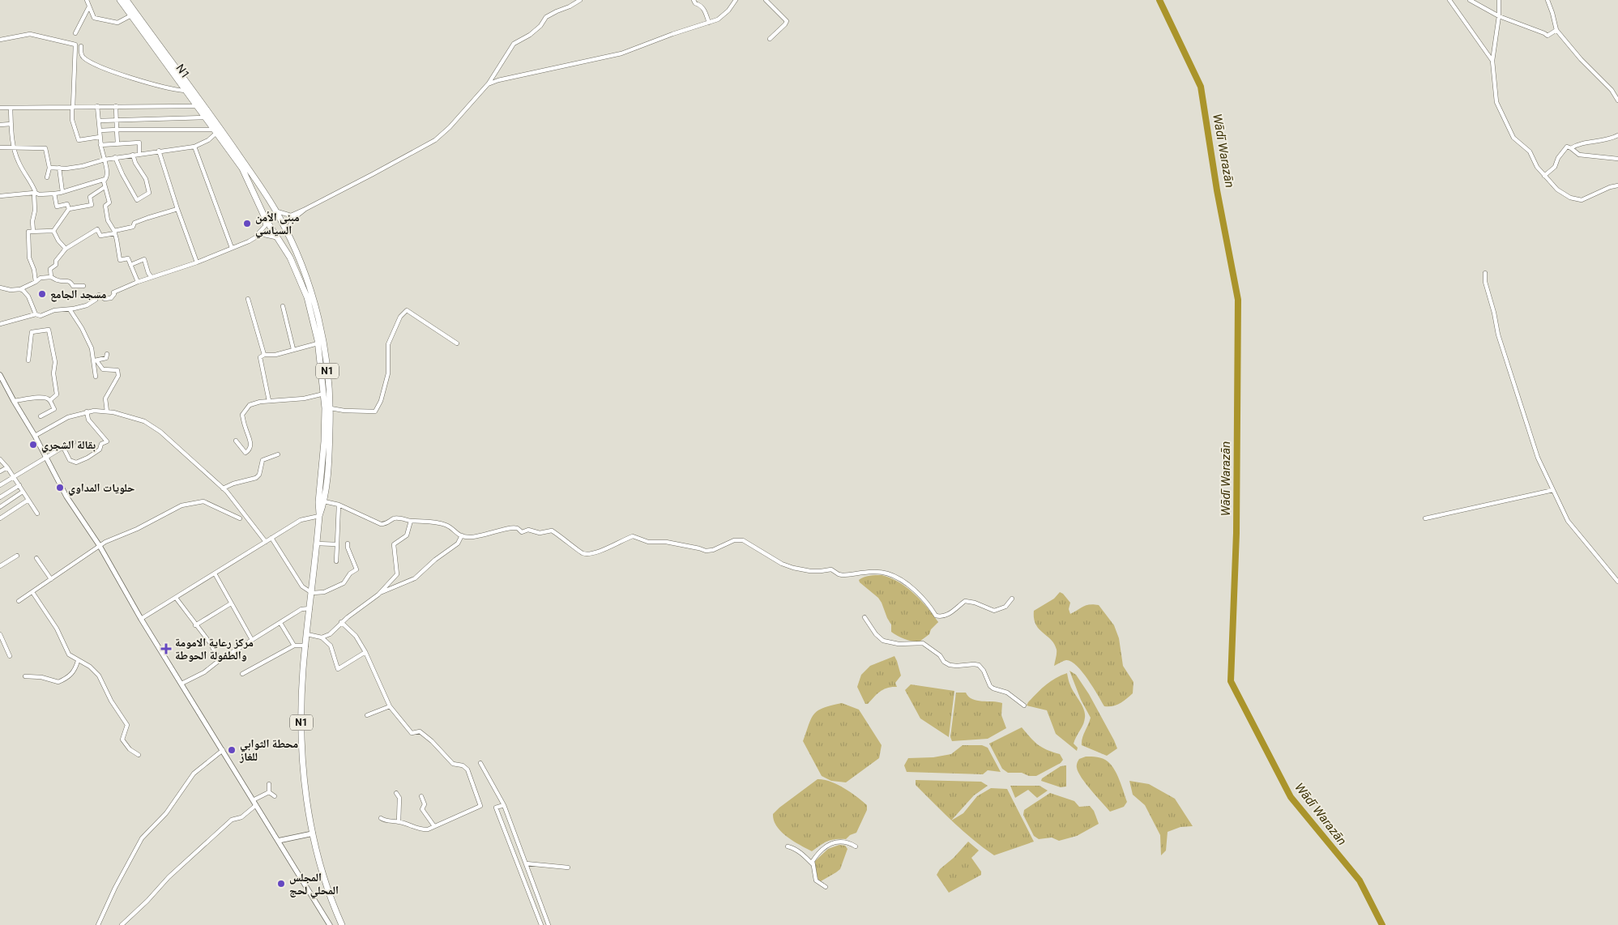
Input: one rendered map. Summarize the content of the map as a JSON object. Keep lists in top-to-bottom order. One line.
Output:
{"streets":{"highway":["N1"]},"water":["Wādī Warazān"],"places":{"other":["مبنى الأمن السياسي","مسجد الجامع","بقالة الشجري","حلويات المداوي","محطة الثوابي للغاز","المجلس المحلي لحج"],"health":["مركز رعاية الامومة والطفولة الحوطة"]}}
